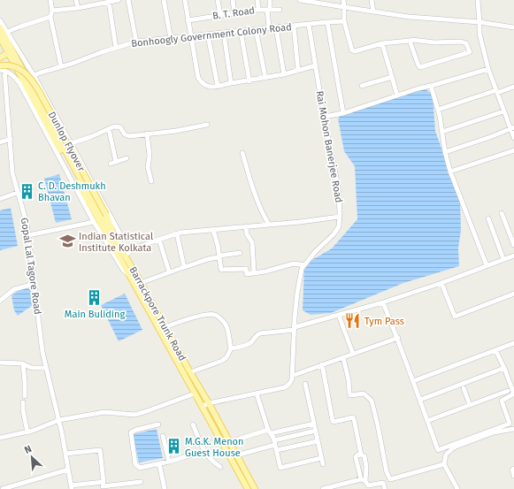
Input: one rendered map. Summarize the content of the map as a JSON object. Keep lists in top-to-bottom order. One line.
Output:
{"streets":{"main road":["Dunlop Flyover","Barrackpore Trunk Road"],"street":["B. T. Road","Bonhoogly Government Colony Road","Rai Mohon Banerjee Road","Gopal Lal Tagore Road"]},"crossings":[["Bonhoogly Government Colony Road","Rai Mohon Banerjee Road"],["Bonhoogly Government Colony Road","Barrackpore Trunk Road"],["Dunlop Flyover","Gopal Lal Tagore Road"],["Dunlop Flyover","Barrackpore Trunk Road"]],"places":{"building":["C. D. Deshmukh Bhavan","Main Buliding","M.G.K. Menon Guest House"],"school or university":["Indian Statistical Institute Kolkata"],"restaurant":["Tym Pass"]},"north":"top left"}
